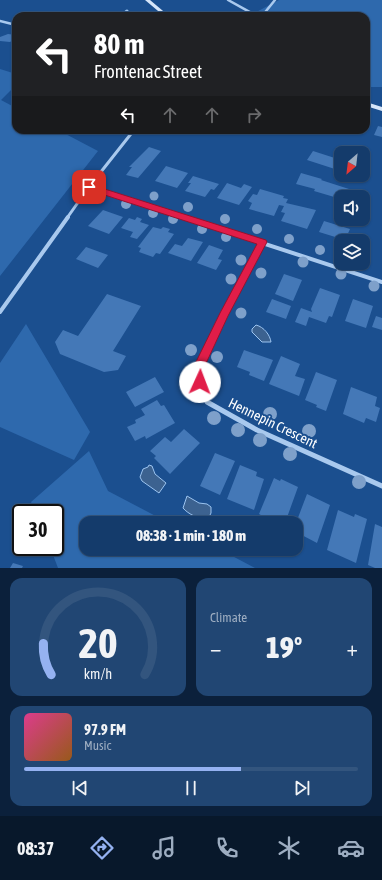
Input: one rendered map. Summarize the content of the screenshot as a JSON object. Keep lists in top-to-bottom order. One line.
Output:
{"streets":{"street":["Hennepin Crescent"]},"north":"bottom left","page":{"turn":["80 m","Frontenac Street"],"limit":"30","trip":"08:38 · 1 min · 180 m","tile":"Climate","heat":["−","19°","+"],"song":["97.9 FM","Music"],"tabs":"08:37","gauge":["20","km/h"]}}
